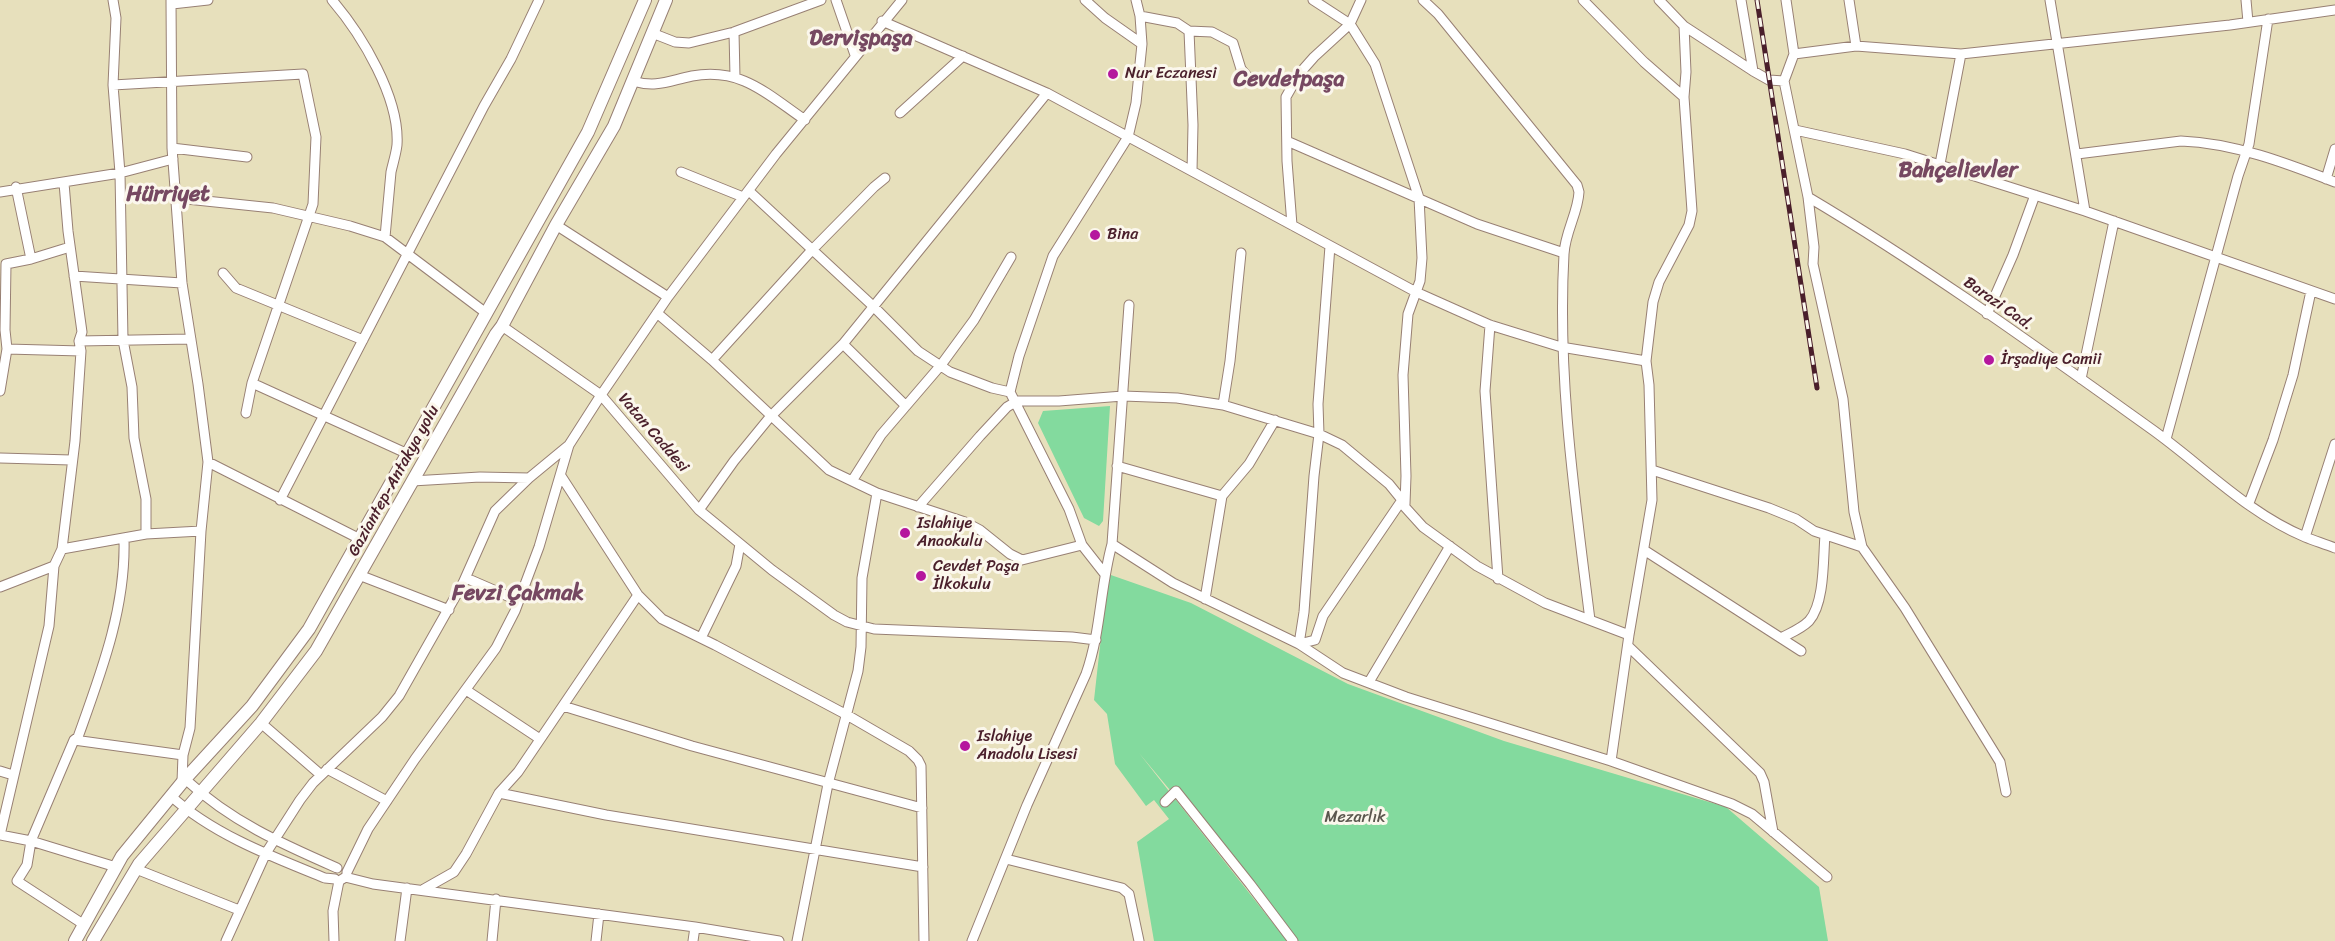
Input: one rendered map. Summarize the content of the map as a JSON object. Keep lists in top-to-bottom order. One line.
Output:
{"streets":{"main road":["Gaziantep-Antakya yolu"],"street":["Barazi Cad.","Vatan Caddesi"]},"districts":["Dervişpaşa","Cevdetpaşa","Bahçelievler","Hürriyet","Fevzi Çakmak"],"parks":["Mezarlık"],"places":["Nur Eczanesi","Bina","İrşadiye Camii","Islahiye Anaokulu","Cevdet Paşa İlkokulu","Islahiye Anadolu Lisesi"]}
